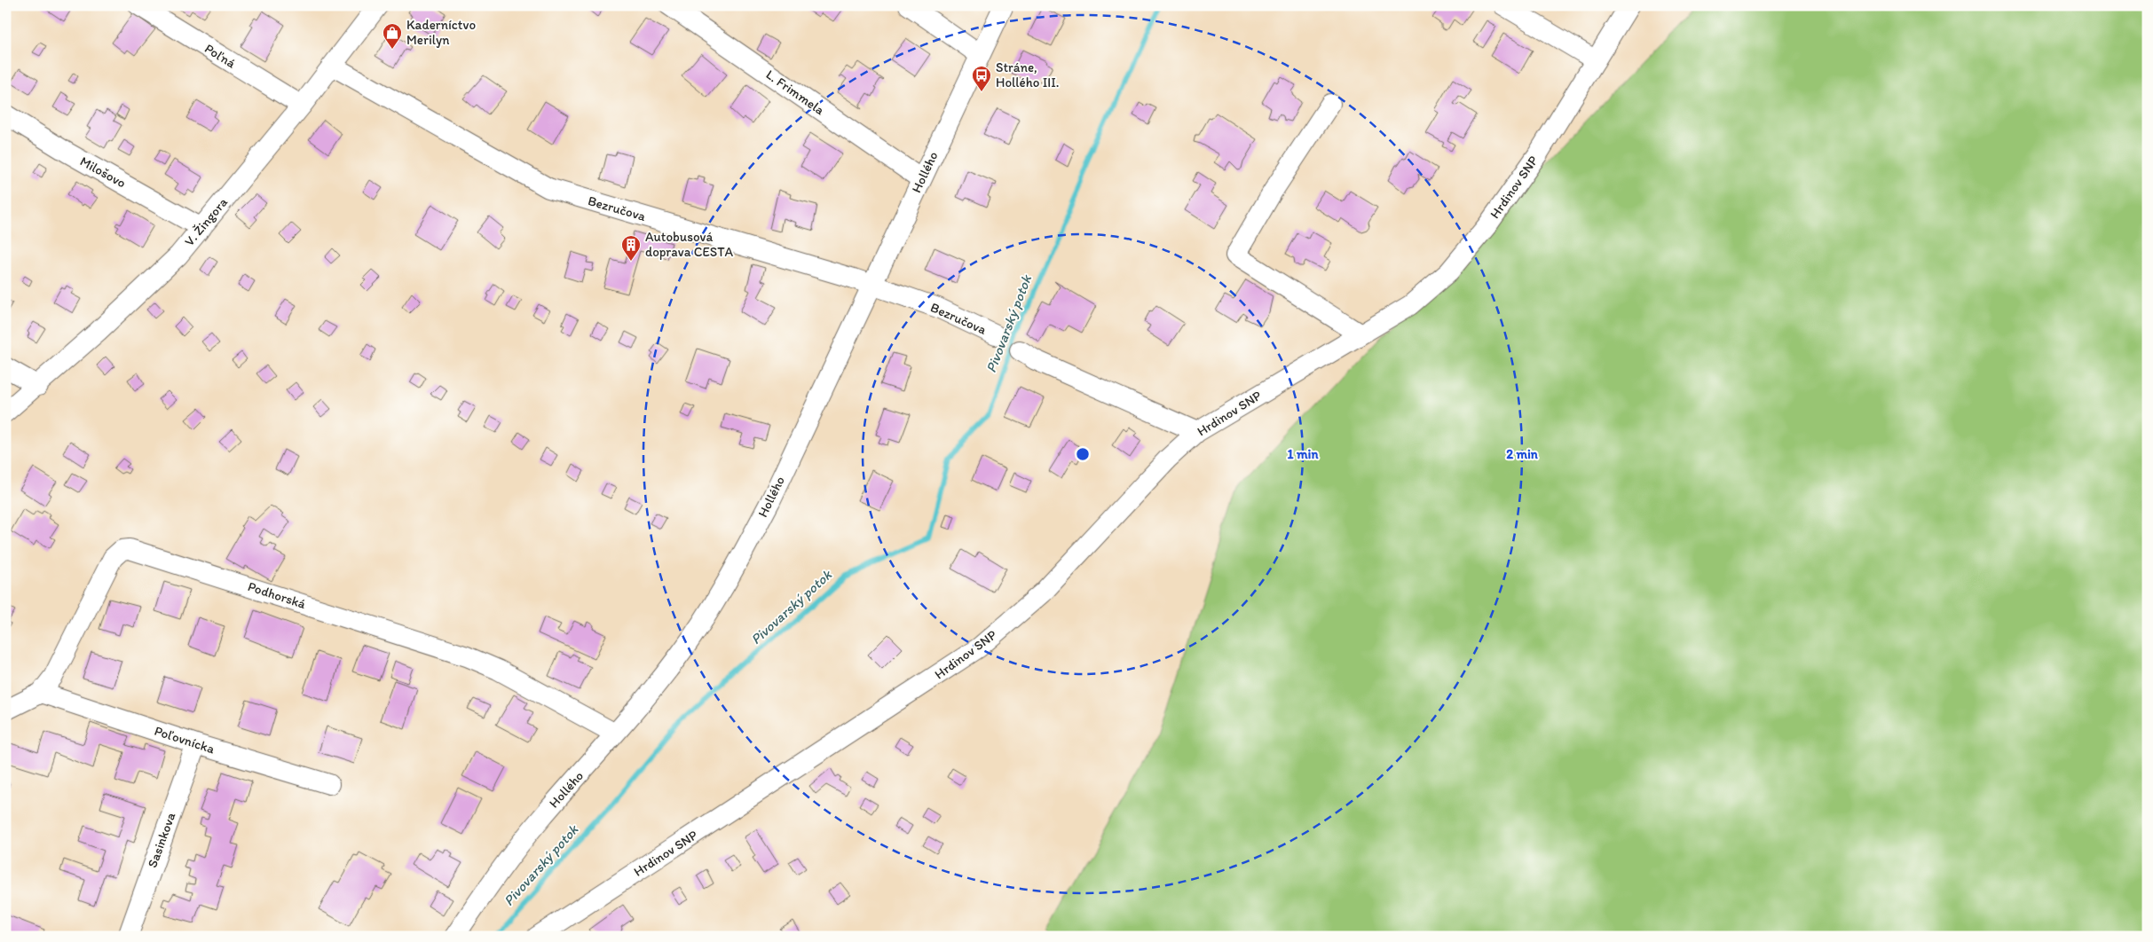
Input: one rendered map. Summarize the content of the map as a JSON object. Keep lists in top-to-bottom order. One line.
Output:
{"streets":{"street":["Poľná","L. Frimmela","Milošovo","Hollého","Hrdinov SNP","Bezručova","V. Žingora","Podhorská","Poľovnícka","Sasinkova"]},"crossings":[["Poľná","V. Žingora"],["L. Frimmela","Hollého"],["Milošovo","V. Žingora"],["Hollého","Bezručova"],["Hollého","Podhorská"],["Bezručova","V. Žingora"],["Podhorská","Poľovnícka"],["Poľovnícka","Sasinkova"]],"water":["Pivovarský potok"],"places":{"shop":["Kaderníctvo Merilyn"],"bus stop":["Stráne, Hollého III."],"building":["Autobusová doprava CESTA"]},"rings":["1 min","2 min"]}
